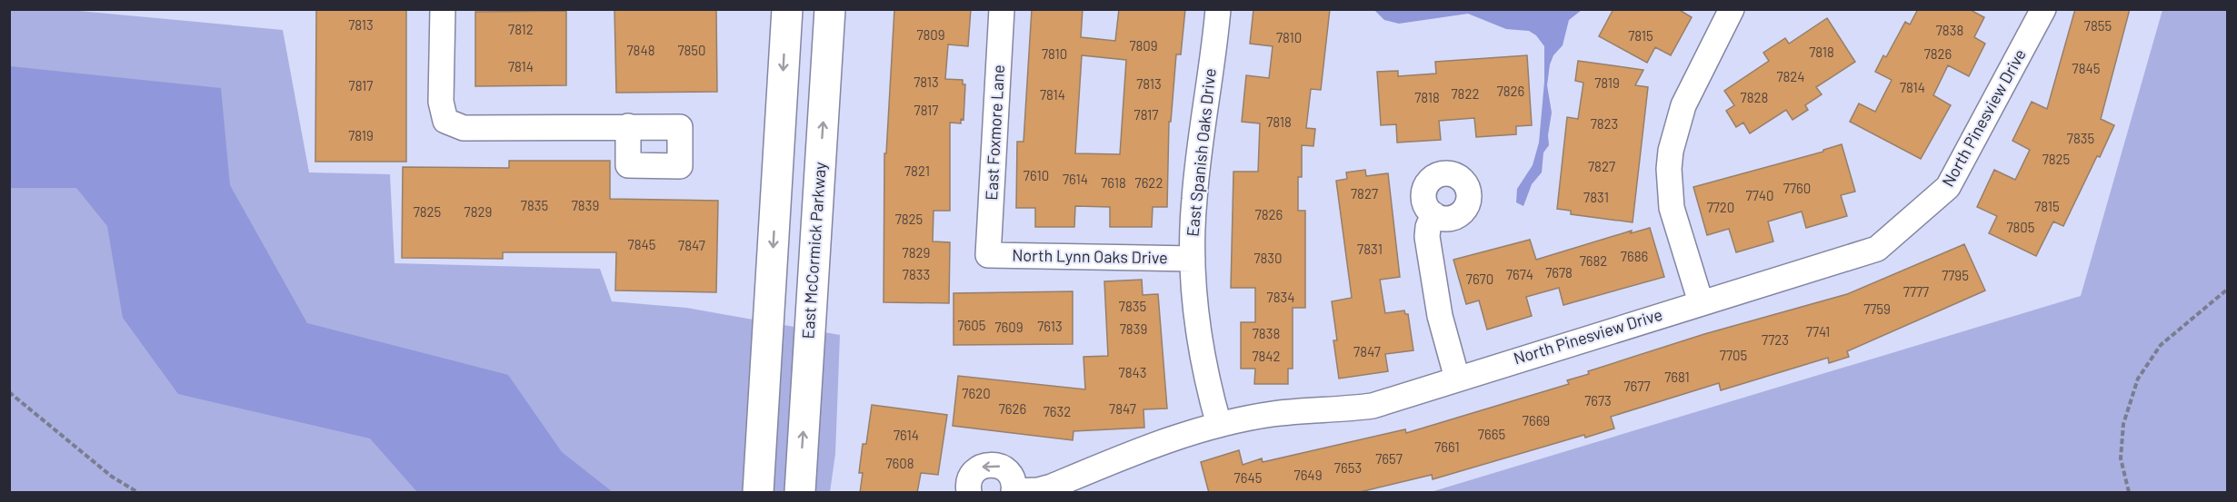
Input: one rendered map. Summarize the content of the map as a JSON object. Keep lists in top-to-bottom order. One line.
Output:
{"streets":{"main road":["East McCormick Parkway"],"street":["North Pinesview Drive","East Foxmore Lane","East Spanish Oaks Drive","North Lynn Oaks Drive"]},"crossings":[["North Pinesview Drive","East Spanish Oaks Drive"],["East Foxmore Lane","North Lynn Oaks Drive"],["East Spanish Oaks Drive","North Lynn Oaks Drive"]],"house_numbers":["7813","7855","7812","7838","7809","7815","7810","7809","7848","7850","7818","7810","7826","7814","7845","7824","7813","7819","7813","7817","7814","7826","7822","7814","7818","7828","7817","7817","7818","7823","7819","7835","7825","7827","7821","7610","7614","7618","7622","7760","7827","7740","7831","7835","7839","7815","7720","7825","7829","7826","7825","7805","7845","7847","7831","7829","7686","7830","7682","7678","7833","7674","7795","7670","7777","7834","7835","7759","7605","7613","7609","7839","7741","7838","7723","7847","7705","7842","7843","7681","7677","7620","7673","7626","7847","7632","7669","7665","7614","7661","7657","7608","7653","7649","7645"]}
